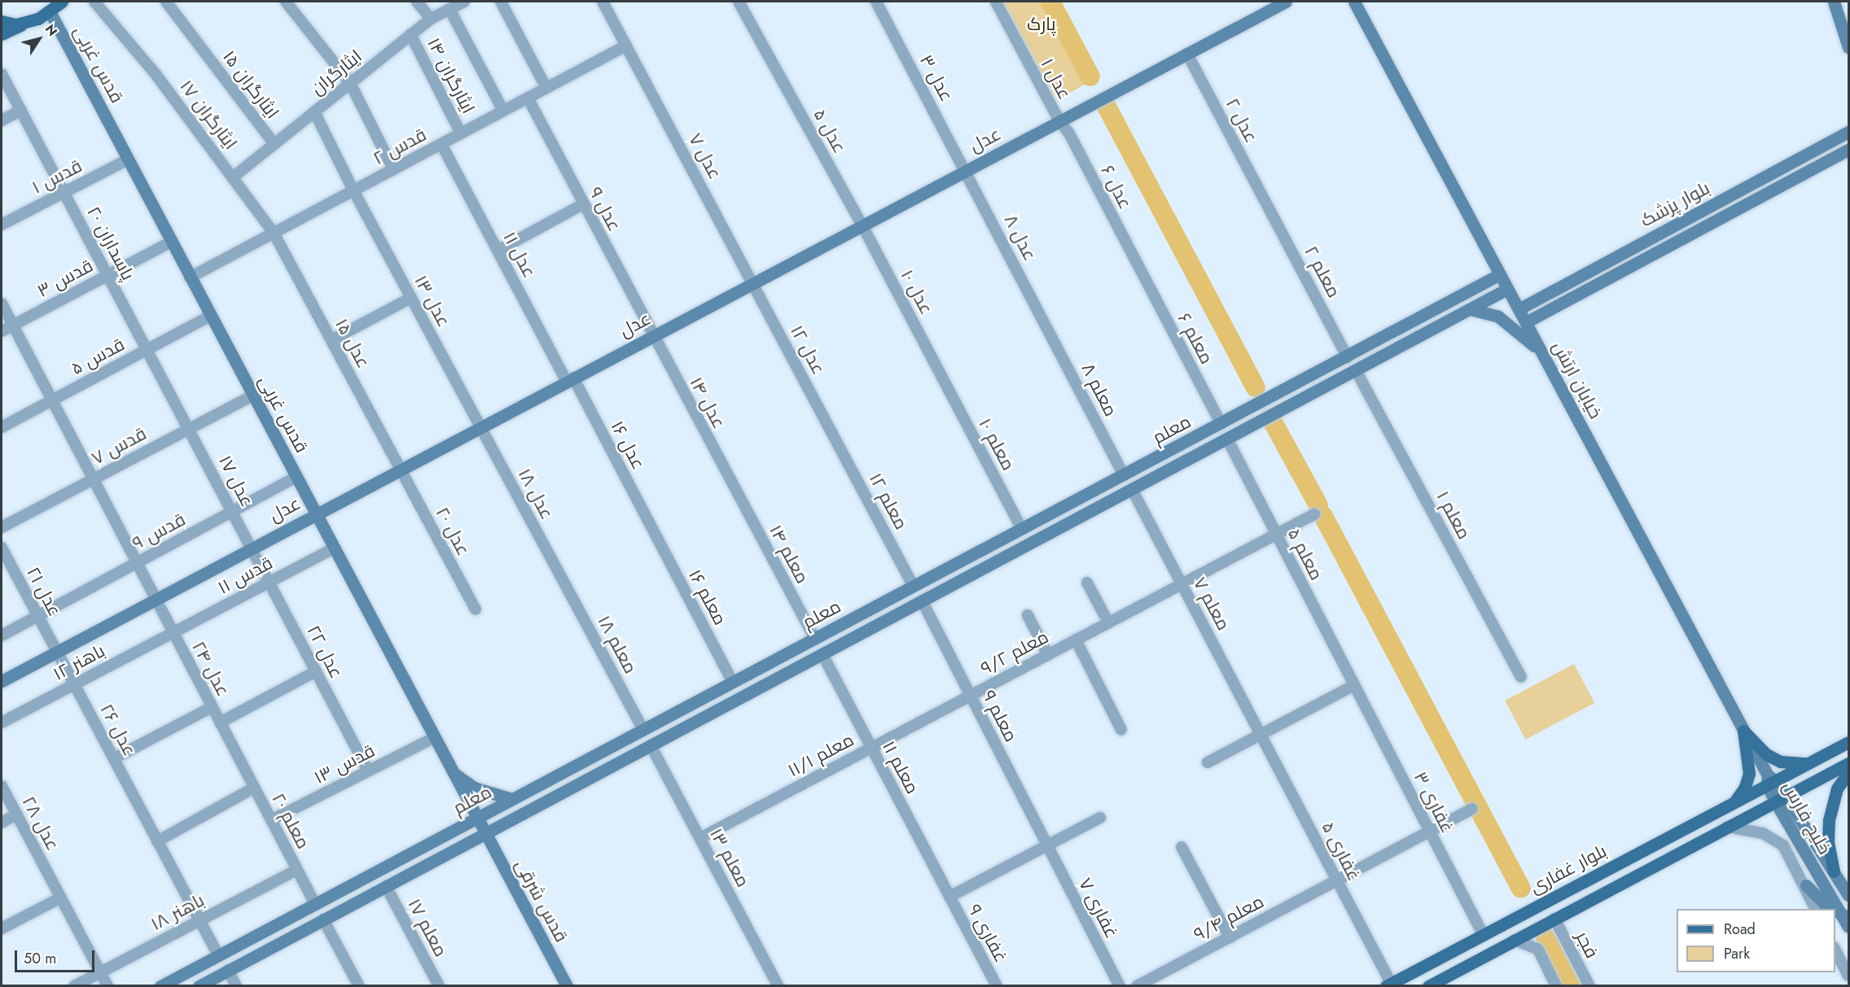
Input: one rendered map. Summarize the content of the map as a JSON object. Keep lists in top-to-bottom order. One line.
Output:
{"streets":{"main road":["قدس غربی","عدل","بلوار پزشک","خیابان ارتش","معلم","خلیج فارس","بلوار غفاری","قدس شرقی"],"street":["ایثارگران","ایثارگران ۱۴","عدل ۳","عدل ۱","ایثارگران ۱۵","ایثارگران ۱۷","عدل ۲","عدل ۵","قدس ۲","عدل ۷","قدس ۱","عدل ۶","عدل ۹","عدل ۸","پاسداران ۲۰","عدل ۱۱","معلم ۲","قدس ۳","عدل ۱۰","عدل ۱۳","معلم ۶","عدل ۱۵","عدل ۱۲","قدس ۵","معلم ۸","عدل ۱۴","معلم ۱۰","عدل ۱۶","قدس ۷","عدل ۱۷","عدل ۱۸","معلم ۱۲","معلم ۱","قدس ۹","عدل ۲۰","معلم ۱۴","معلم ۵","قدس ۱۱","عدل ۲۱","معلم ۱۶‌","معلم ۷","معلم ۱۸","عدل ۲۲","معلم ۹/۲","باهنر ۱۲","عدل ۲۴","معلم ۹","عدل ۲۶","معلم ۱۱/۱","قدس ۱۳","معلم ۱۱","غفاری ۳","معلم ۲۰","عدل ۲۸","غفاری ۵","معلم ۱۳","غفاری ۷","باهنر ۱۸","معلم ۹/۴","معلم ۱۷","غفاری ۹","فجر"]},"crossings":[["قدس غربی","عدل"],["قدس غربی","قدس ۲"],["قدس غربی","قدس ۱"],["قدس غربی","قدس ۳"],["قدس غربی","قدس ۵"],["قدس غربی","معلم"],["قدس غربی","قدس ۷"],["قدس غربی","قدس ۹"],["قدس غربی","قدس ۱۱"],["قدس غربی","قدس ۱۳"],["قدس غربی","قدس شرقی"],["ایثارگران","ایثارگران ۱۴"],["ایثارگران","ایثارگران ۱۵"],["ایثارگران","ایثارگران ۱۷"],["ایثارگران","عدل ۱۳"],["ایثارگران ۱۴","قدس ۲"],["عدل ۳","عدل"],["عدل ۳","عدل ۸"],["عدل ۱","عدل"],["عدل ۱","عدل ۶"],["ایثارگران ۱۷","قدس ۲"],["ایثارگران ۱۷","عدل ۱۵"],["عدل ۲","عدل"],["عدل ۲","معلم ۲"],["عدل ۵","عدل"],["عدل ۵","عدل ۱۰"],["عدل","عدل ۷"],["عدل","عدل ۶"],["عدل","عدل ۹"],["عدل","عدل ۸"],["عدل","عدل ۱۱"],["عدل","عدل ۱۰"],["عدل","عدل ۱۳"],["عدل","عدل ۱۵"],["عدل","عدل ۱۲"],["عدل","عدل ۱۴"],["عدل","عدل ۱۶"],["عدل","عدل ۱۷"],["عدل","عدل ۱۸"],["عدل","عدل ۲۰"],["عدل","عدل ۲۱"],["عدل","عدل ۲۲"],["عدل","عدل ۲۴"],["عدل","عدل ۲۶"],["قدس ۲","عدل ۷"],["قدس ۲","عدل ۹"],["قدس ۲","عدل ۱۱"],["قدس ۲","عدل ۱۳"],["قدس ۲","عدل ۱۵"],["عدل ۷","عدل ۱۲"],["قدس ۱","پاسداران ۲۰"],["عدل ۶","معلم ۶"],["بلوار پزشک","خیابان ارتش"],["عدل ۹","عدل ۱۴"],["عدل ۸","معلم ۸"],["پاسداران ۲۰","قدس ۳"],["پاسداران ۲۰","قدس ۵"],["پاسداران ۲۰","قدس ۷"],["پاسداران ۲۰","عدل ۱۷"],["عدل ۱۱","عدل ۱۶"],["معلم ۲","معلم"],["قدس ۳","عدل ۲۴"],["عدل ۱۰","معلم ۱۰"],["عدل ۱۳","عدل ۱۸"],["معلم ۶","معلم"],["عدل ۱۵","عدل ۲۰"],["عدل ۱۲","معلم ۱۲"],["قدس ۵","عدل ۲۴"],["خیابان ارتش","معلم"],["خیابان ارتش","خلیج فارس"],["خیابان ارتش","بلوار غفاری"],["معلم ۸","معلم"],["عدل ۱۴","معلم ۱۴"],["معلم","معلم ۱۰"],["معلم","معلم ۱۲"],["معلم","معلم ۱"],["معلم","معلم ۱۴"],["معلم","معلم ۵"],["معلم","معلم ۱۶‌"],["معلم","معلم ۷"],["معلم","معلم ۱۸"],["معلم","معلم ۹"],["معلم","عدل ۲۶"],["معلم","معلم ۱۱"],["معلم","معلم ۲۰"],["معلم","معلم ۱۳"],["معلم","قدس شرقی"],["معلم","معلم ۱۷"],["عدل ۱۶","معلم ۱۶‌"],["قدس ۷","عدل ۱۷"],["قدس ۷","عدل ۲۴"],["عدل ۱۷","قدس ۹"],["عدل ۱۷","عدل ۲۲"],["عدل ۱۸","معلم ۱۸"],["قدس ۹","عدل ۲۱"],["قدس ۹","عدل ۲۴"],["معلم ۵","معلم ۹/۲"],["معلم ۵","غفاری ۳"],["قدس ۱۱","عدل ۲۲"],["قدس ۱۱","باهنر ۱۲"],["قدس ۱۱","عدل ۲۴"],["عدل ۲۱","عدل ۲۶"],["معلم ۷","معلم ۹/۲"],["معلم ۷","غفاری ۵"],["عدل ۲۲","قدس ۱۳"],["معلم ۹/۲","معلم ۹"],["معلم ۹/۲","معلم ۱۱/۱"],["باهنر ۱۲","عدل ۲۴"],["باهنر ۱۲","عدل ۲۶"],["عدل ۲۴","معلم ۲۰"],["معلم ۹","غفاری ۷"],["عدل ۲۶","باهنر ۱۸"],["معلم ۱۱/۱","معلم ۱۱"],["معلم ۱۱/۱","معلم ۱۳"],["قدس ۱۳","معلم ۲۰"],["معلم ۱۱","غفاری ۹"],["غفاری ۳","بلوار غفاری"],["غفاری ۳","معلم ۹/۴"],["خلیج فارس","بلوار غفاری"],["معلم ۲۰","باهنر ۱۸"],["عدل ۲۸","باهنر ۱۸"],["غفاری ۵","بلوار غفاری"],["غفاری ۵","معلم ۹/۴"],["بلوار غفاری","فجر"]],"parks":["پارک"],"legend":["Road","Park"],"scale_bar":"50 m","north":"top right"}
